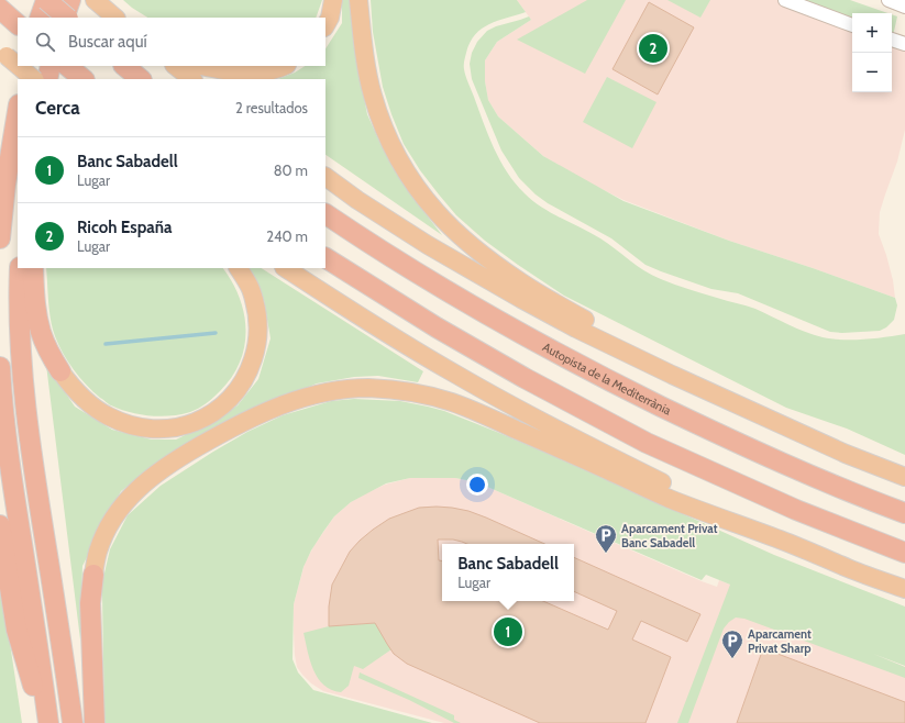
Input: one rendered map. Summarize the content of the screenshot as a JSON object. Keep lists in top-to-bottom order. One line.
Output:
{"streets":{"highway":["Autopista de la Mediterrània"]},"places":{"parking":["Aparcament Privat Banc Sabadell","Aparcament Privat Sharp"]},"page":{"map_buttons":["+","−"],"search":"Buscar aquí","pins":["2","1"],"heading":["Cerca","2 resultados"],"list":[{"mark":"1","name":"Banc Sabadell","note":"Lugar","value":"80 m"},{"mark":"2","name":"Ricoh España","note":"Lugar","value":"240 m"}],"popup":["Banc Sabadell","Lugar"]}}
